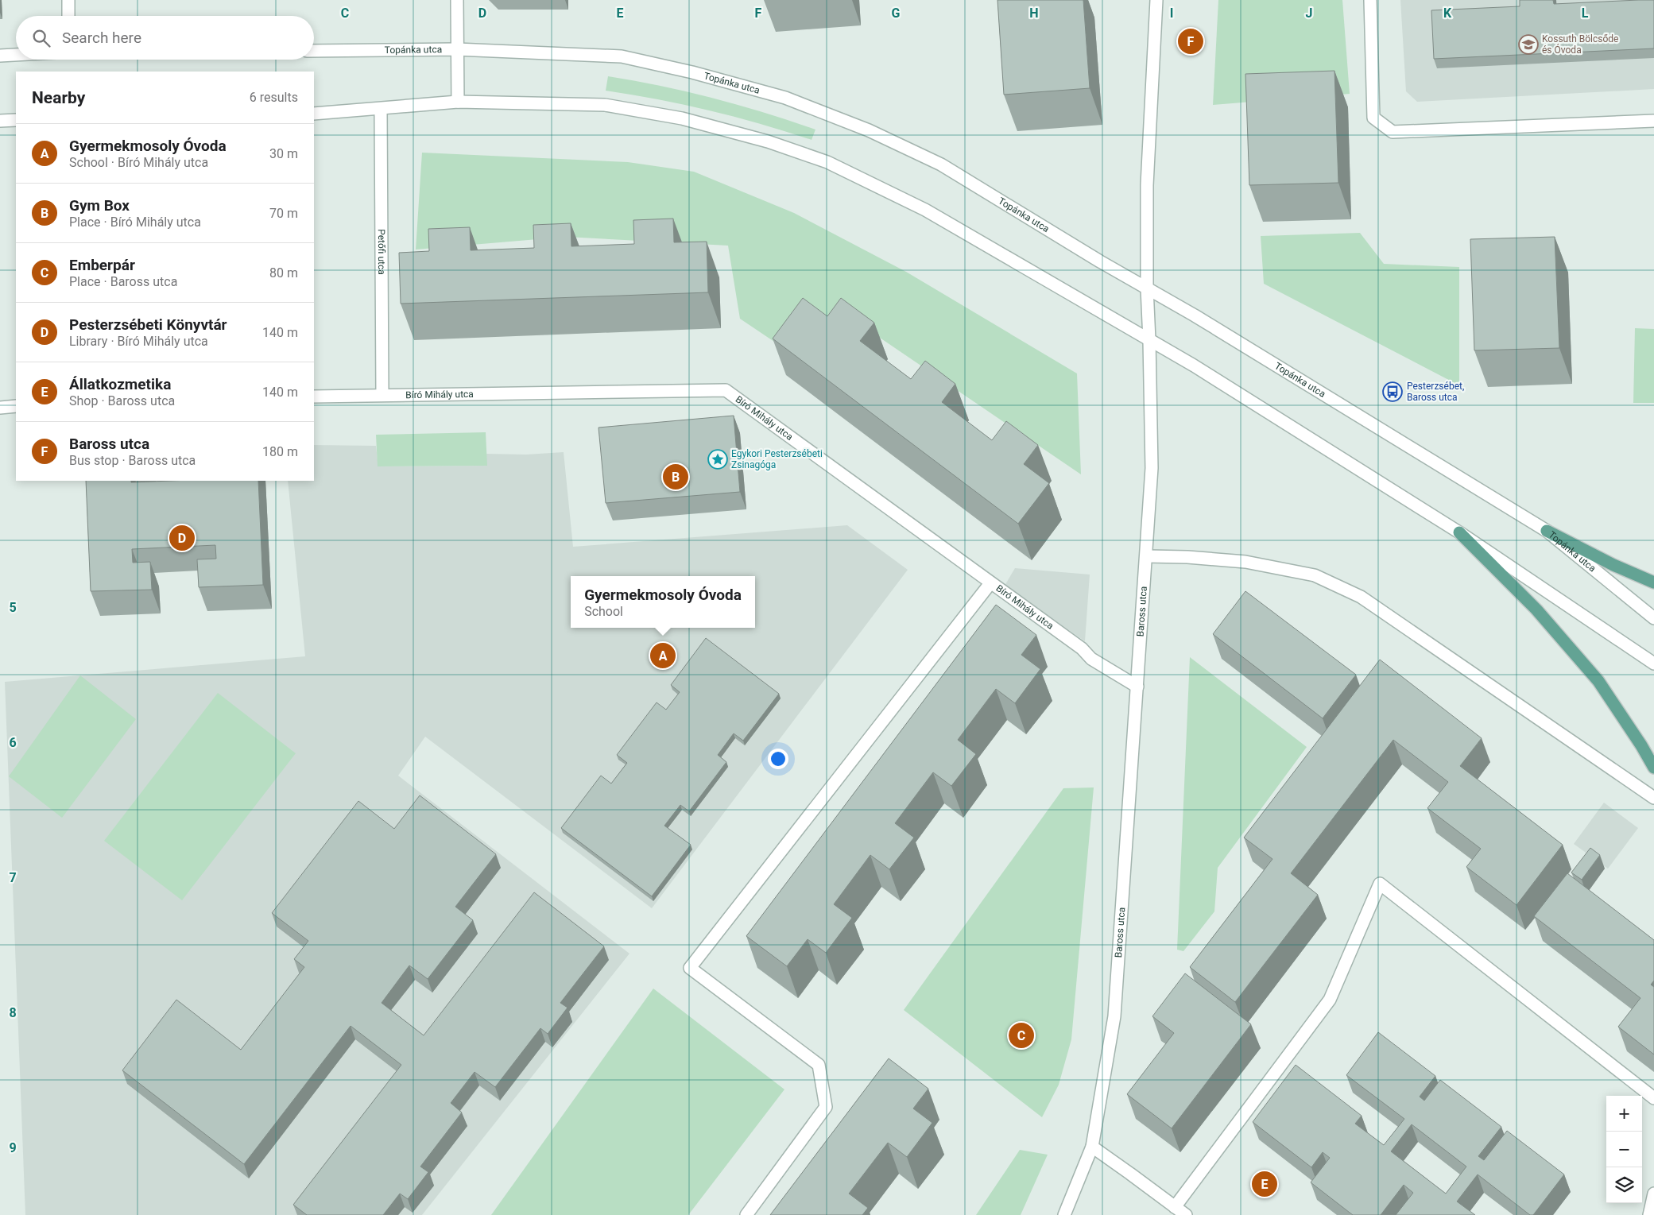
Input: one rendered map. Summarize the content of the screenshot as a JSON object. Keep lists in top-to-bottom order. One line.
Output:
{"streets":{"street":["Topánka utca","Petőfi utca","Bíró Mihály utca","Baross utca"]},"crossings":[["Topánka utca","Baross utca"],["Petőfi utca","Bíró Mihály utca"],["Bíró Mihály utca","Baross utca"]],"places":{"school or university":["Kossuth Bölcsőde és Óvoda"],"bus stop":["Pesterzsébet, Baross utca"],"place":["Egykori Pesterzsébeti Zsinagóga"]},"page":{"search":"Search here","pins":["F","B","D","A","C","E"],"heading":["Nearby","6 results"],"list":[{"mark":"A","name":"Gyermekmosoly Óvoda","note":"School · Bíró Mihály utca","value":"30 m"},{"mark":"B","name":"Gym Box","note":"Place · Bíró Mihály utca","value":"70 m"},{"mark":"C","name":"Emberpár","note":"Place · Baross utca","value":"80 m"},{"mark":"D","name":"Pesterzsébeti Könyvtár","note":"Library · Bíró Mihály utca","value":"140 m"},{"mark":"E","name":"Állatkozmetika","note":"Shop · Baross utca","value":"140 m"},{"mark":"F","name":"Baross utca","note":"Bus stop · Baross utca","value":"180 m"}],"popup":["Gyermekmosoly Óvoda","School"],"map_buttons":["+","−"]},"grid":{"columns":["C","D","E","F","G","H","I","J","K","L"],"rows":["5","6","7","8","9"]}}
